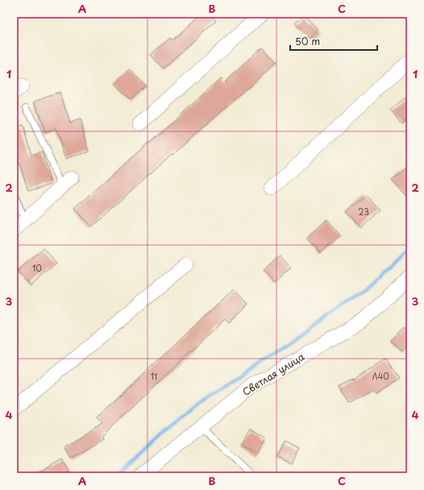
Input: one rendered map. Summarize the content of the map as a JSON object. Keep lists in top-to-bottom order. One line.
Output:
{"streets":{"street":["Светлая улица"]},"house_numbers":["23","10","11","Л40"],"scale_bar":"50 m","grid":{"columns":["A","B","C"],"rows":["1","2","3","4"]}}
